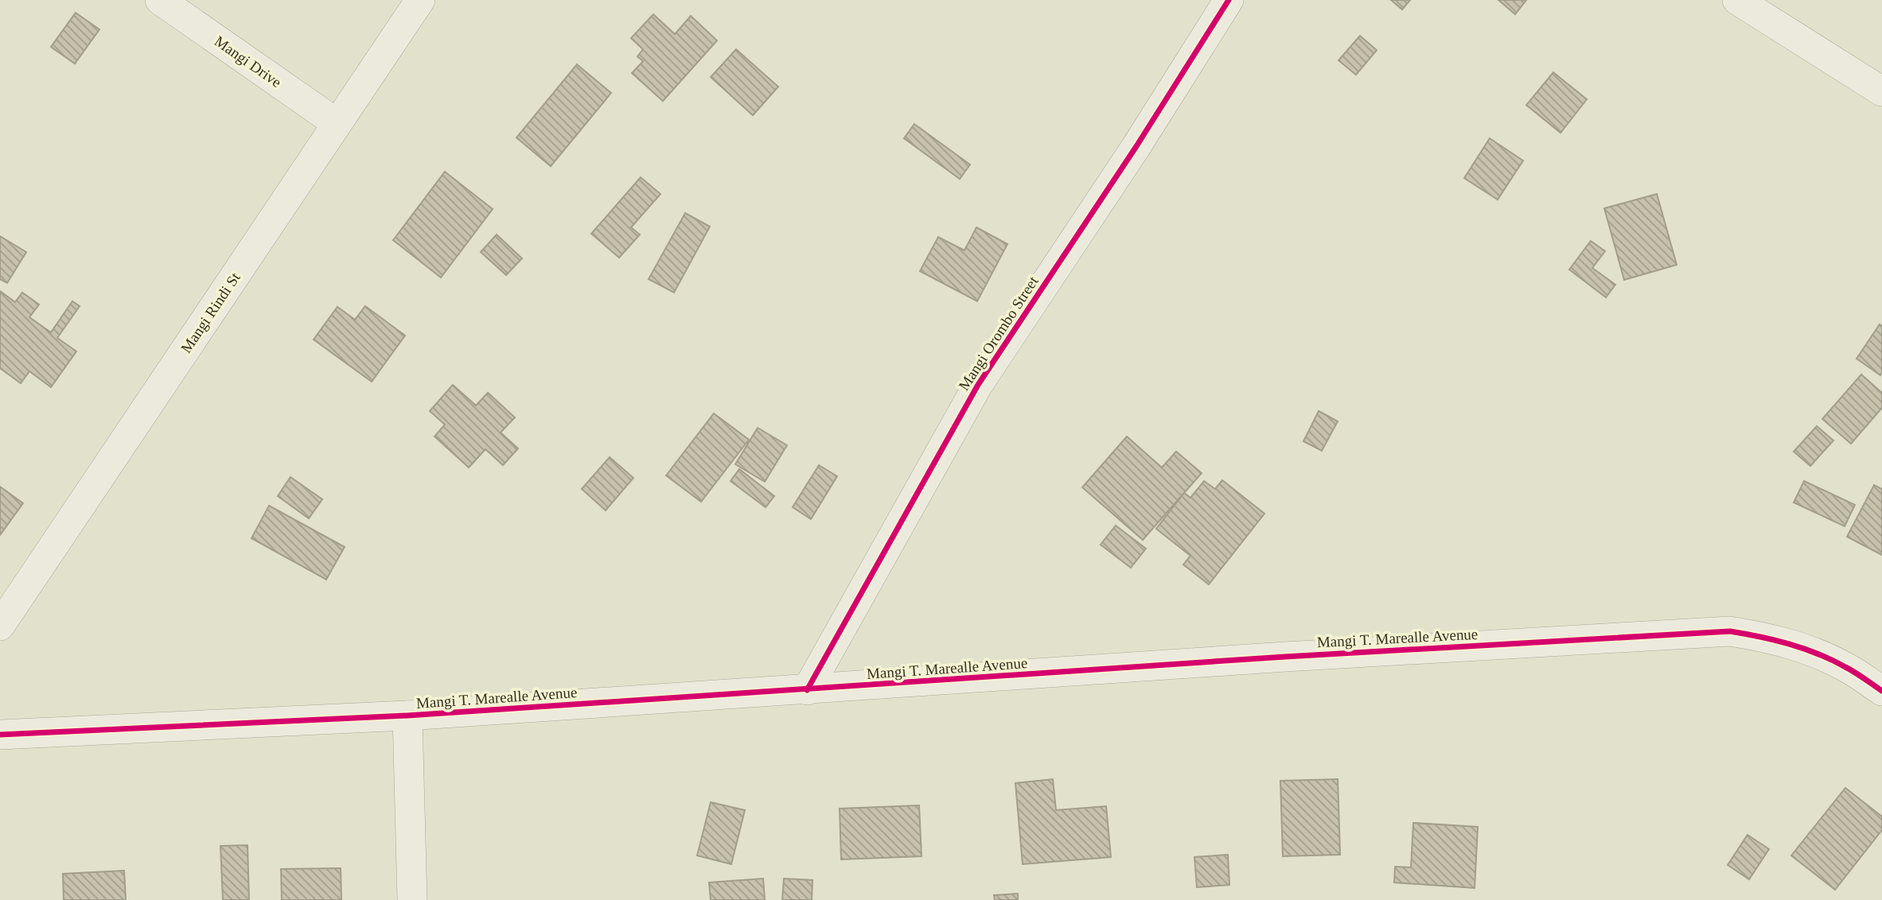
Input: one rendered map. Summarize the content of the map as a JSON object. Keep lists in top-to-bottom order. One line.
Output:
{"streets":{"street":["Mangi Drive","Mangi Rindi St","Mangi Orombo Street","Mangi T. Marealle Avenue"]},"crossings":[["Mangi Drive","Mangi Rindi St"],["Mangi Orombo Street","Mangi T. Marealle Avenue"]]}
